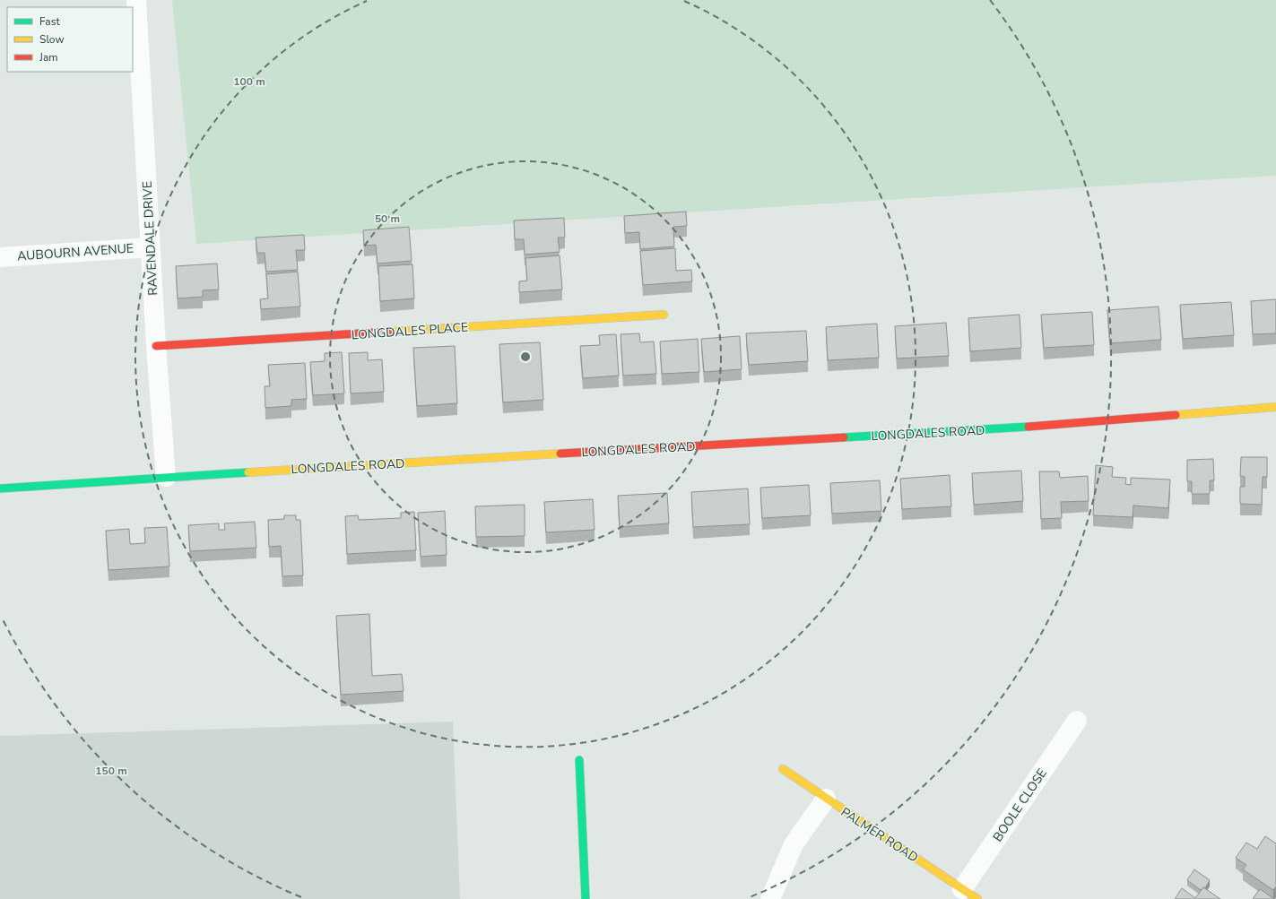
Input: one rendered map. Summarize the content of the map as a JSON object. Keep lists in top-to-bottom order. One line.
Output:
{"streets":{"main road":["LONGDALES PLACE","LONGDALES ROAD","PALMER ROAD"],"street":["RAVENDALE DRIVE","AUBOURN AVENUE","BOOLE CLOSE"]},"crossings":[["RAVENDALE DRIVE","AUBOURN AVENUE"],["RAVENDALE DRIVE","LONGDALES PLACE"],["RAVENDALE DRIVE","LONGDALES ROAD"],["BOOLE CLOSE","PALMER ROAD"]],"legend":["Fast","Slow","Jam"],"rings":["100 m","50 m","150 m"]}
